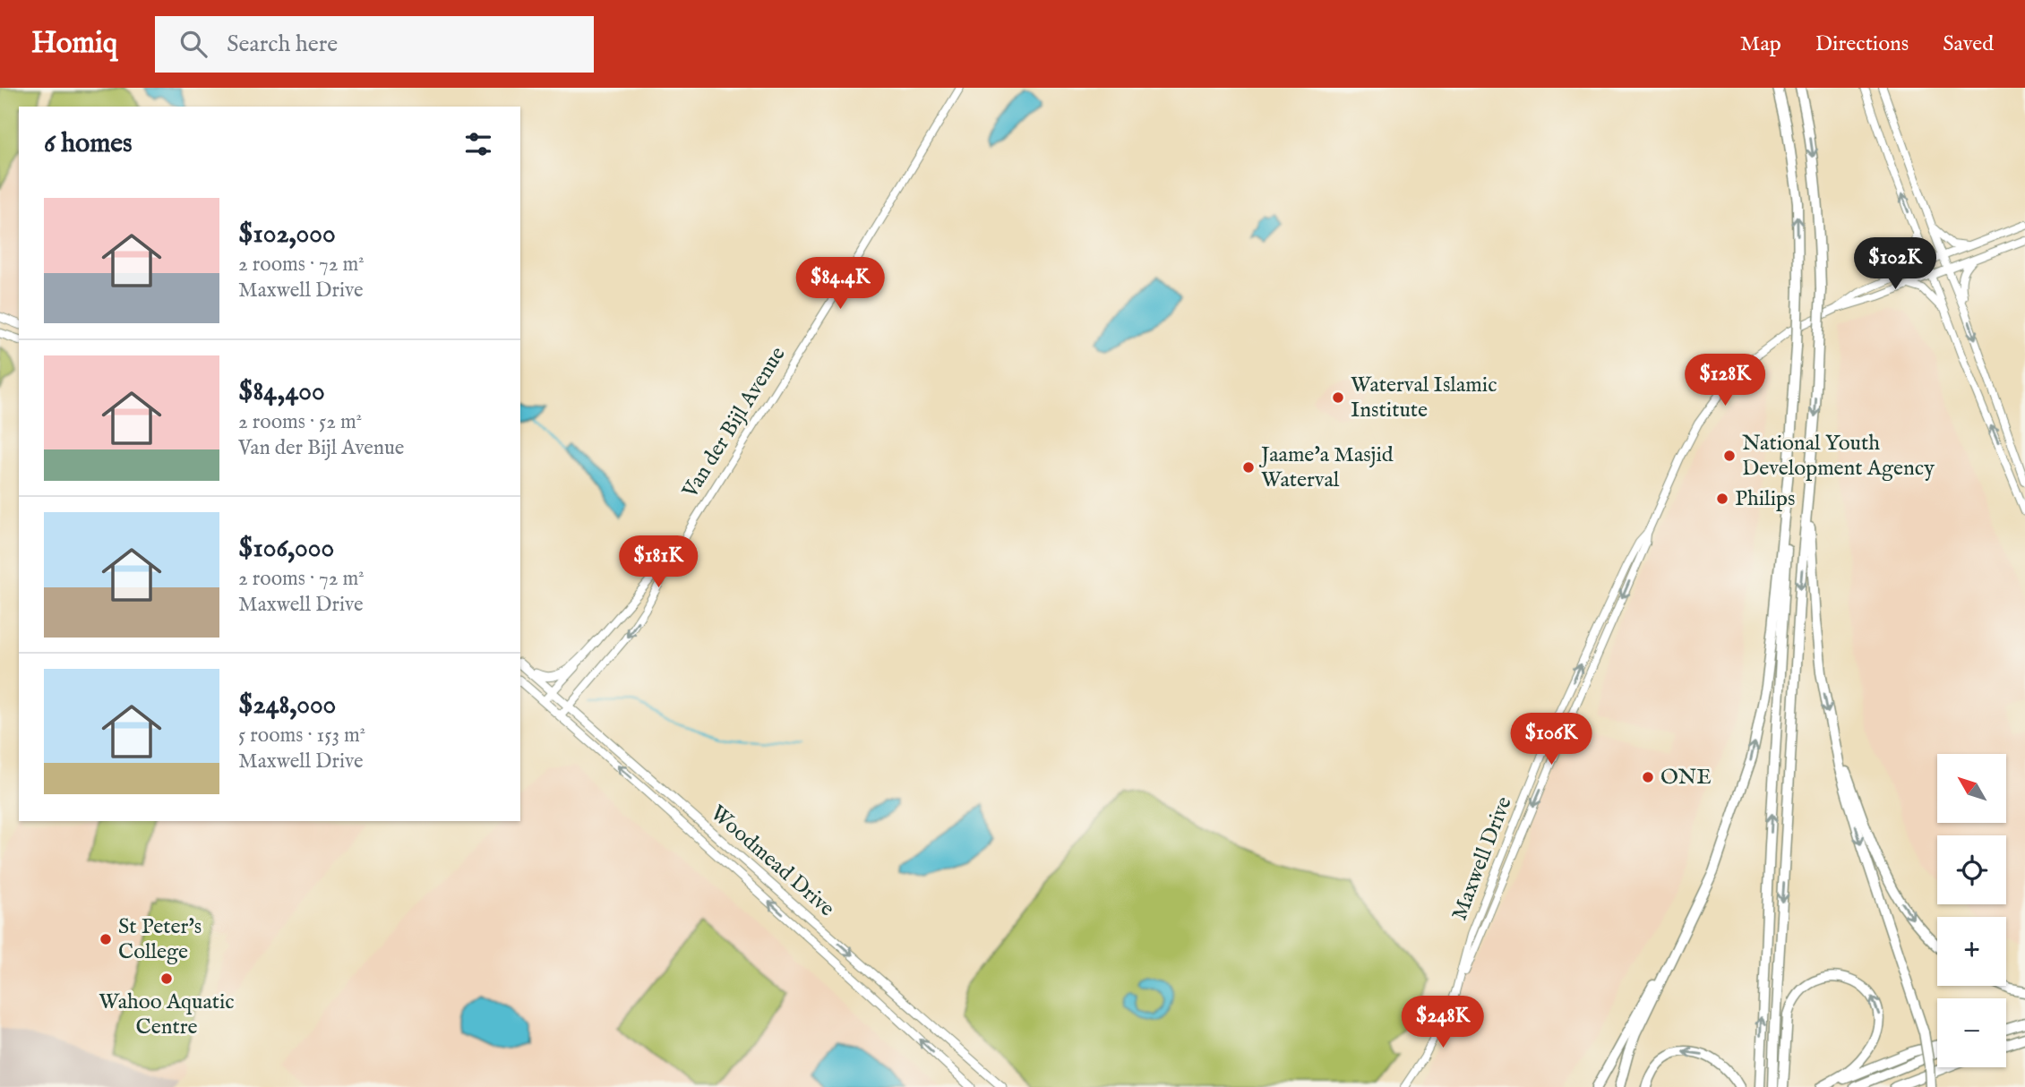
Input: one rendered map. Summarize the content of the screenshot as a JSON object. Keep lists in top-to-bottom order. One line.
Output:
{"streets":{"main road":["Van der Bijl Avenue","Maxwell Drive","Woodmead Drive"]},"crossings":[["Van der Bijl Avenue","Woodmead Drive"]],"places":["Waterval Islamic Institute","National Youth Development Agency","Jaame'a Masjid Waterval","Philips","ONE","St Peter's College","Wahoo Aquatic Centre"],"north":"top left","page":{"header":"Homiq","search":"Search here","nav":["Map","Directions","Saved"],"heading":"6 homes","list":[{"name":"$102,000","note":"2 rooms · 72 m² · Maxwell Drive"},{"name":"$84,400","note":"2 rooms · 52 m² · Van der Bijl Avenue"},{"name":"$106,000","note":"2 rooms · 72 m² · Maxwell Drive"},{"name":"$248,000","note":"5 rooms · 153 m² · Maxwell Drive"}],"price":["$102K","$84.4K","$128K","$181K","$106K","$248K"],"map_buttons":["+","−"]}}
